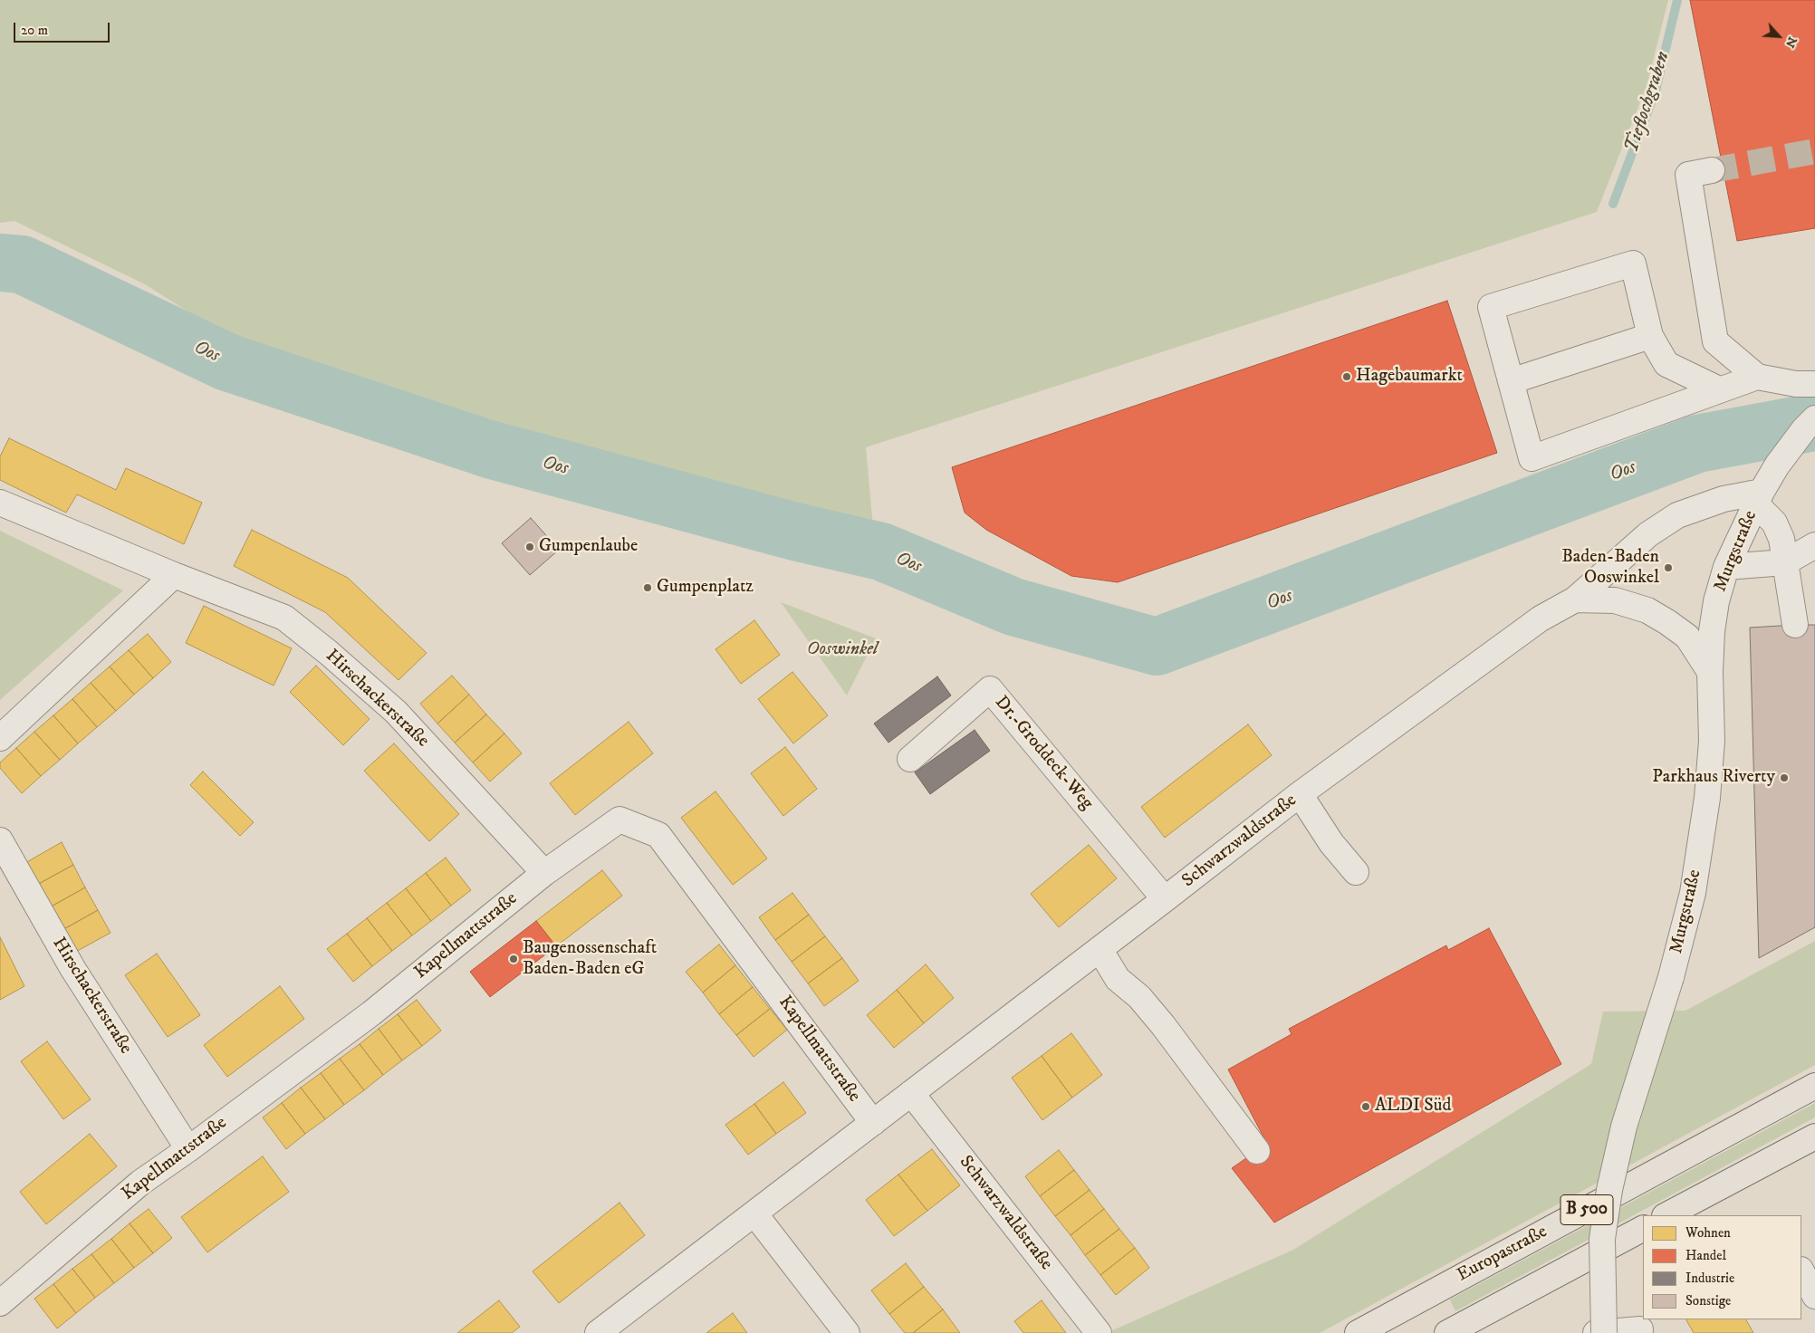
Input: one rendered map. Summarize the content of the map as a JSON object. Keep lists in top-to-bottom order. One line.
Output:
{"streets":{"main road":["B 500","Europastraße"],"street":["Murgstraße","Hirschackerstraße","Dr.-Groddeck-Weg","Schwarzwaldstraße","Kapellmattstraße"]},"crossings":[["Murgstraße","Schwarzwaldstraße"],["Hirschackerstraße","Kapellmattstraße"],["Dr.-Groddeck-Weg","Schwarzwaldstraße"],["Schwarzwaldstraße","Kapellmattstraße"]],"water":["Tieflochgraben","Oos"],"parks":["Ooswinkel"],"places":["Hagebaumarkt","Gumpenlaube","Baden-Baden Ooswinkel","Gumpenplatz","Parkhaus Riverty","Baugenossenschaft Baden-Baden eG","ALDI Süd"],"legend":["Wohnen","Handel","Industrie","Sonstige"],"scale_bar":"20 m","north":"bottom right"}
